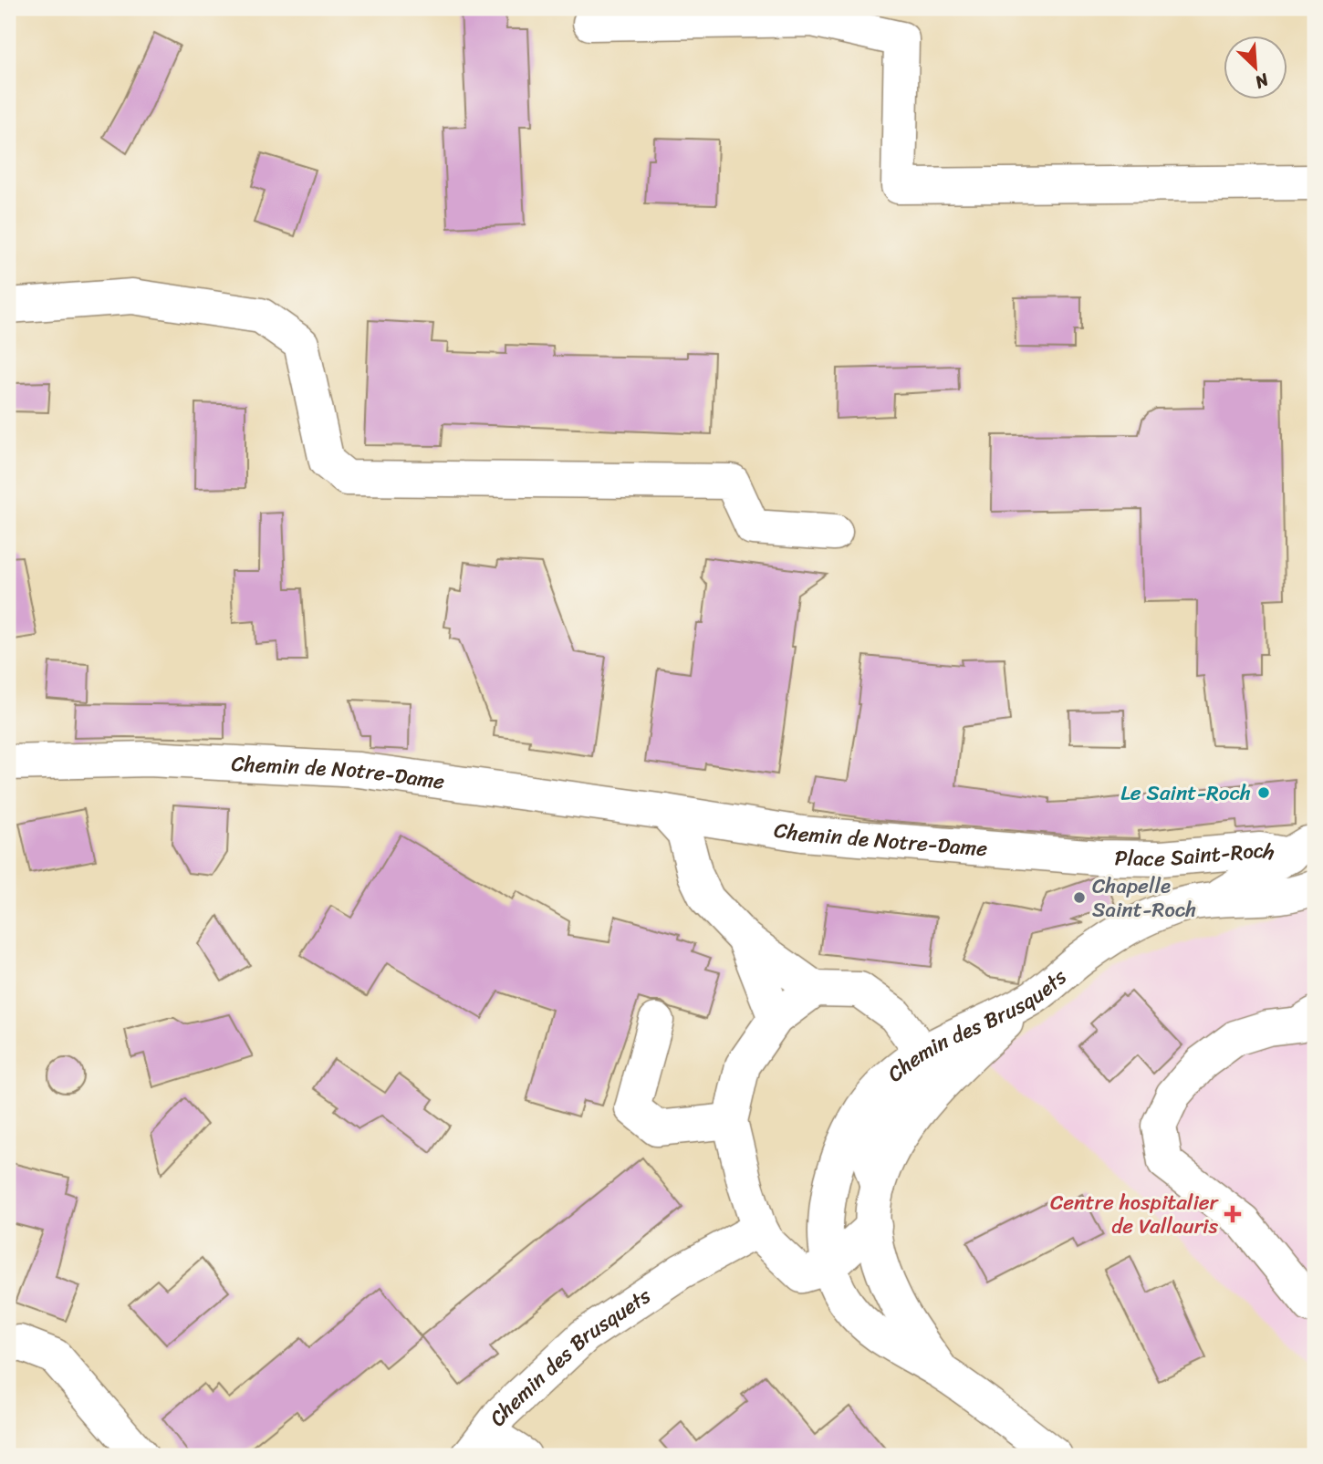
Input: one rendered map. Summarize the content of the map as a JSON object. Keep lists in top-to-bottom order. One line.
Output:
{"streets":{"street":["Chemin de Notre-Dame","Place Saint-Roch","Chemin des Brusquets"]},"crossings":[["Chemin de Notre-Dame","Place Saint-Roch"],["Place Saint-Roch","Chemin des Brusquets"]],"places":{"other":["Le Saint-Roch","Chapelle Saint-Roch"],"health":["Centre hospitalier de Vallauris"]},"north":"bottom right"}
